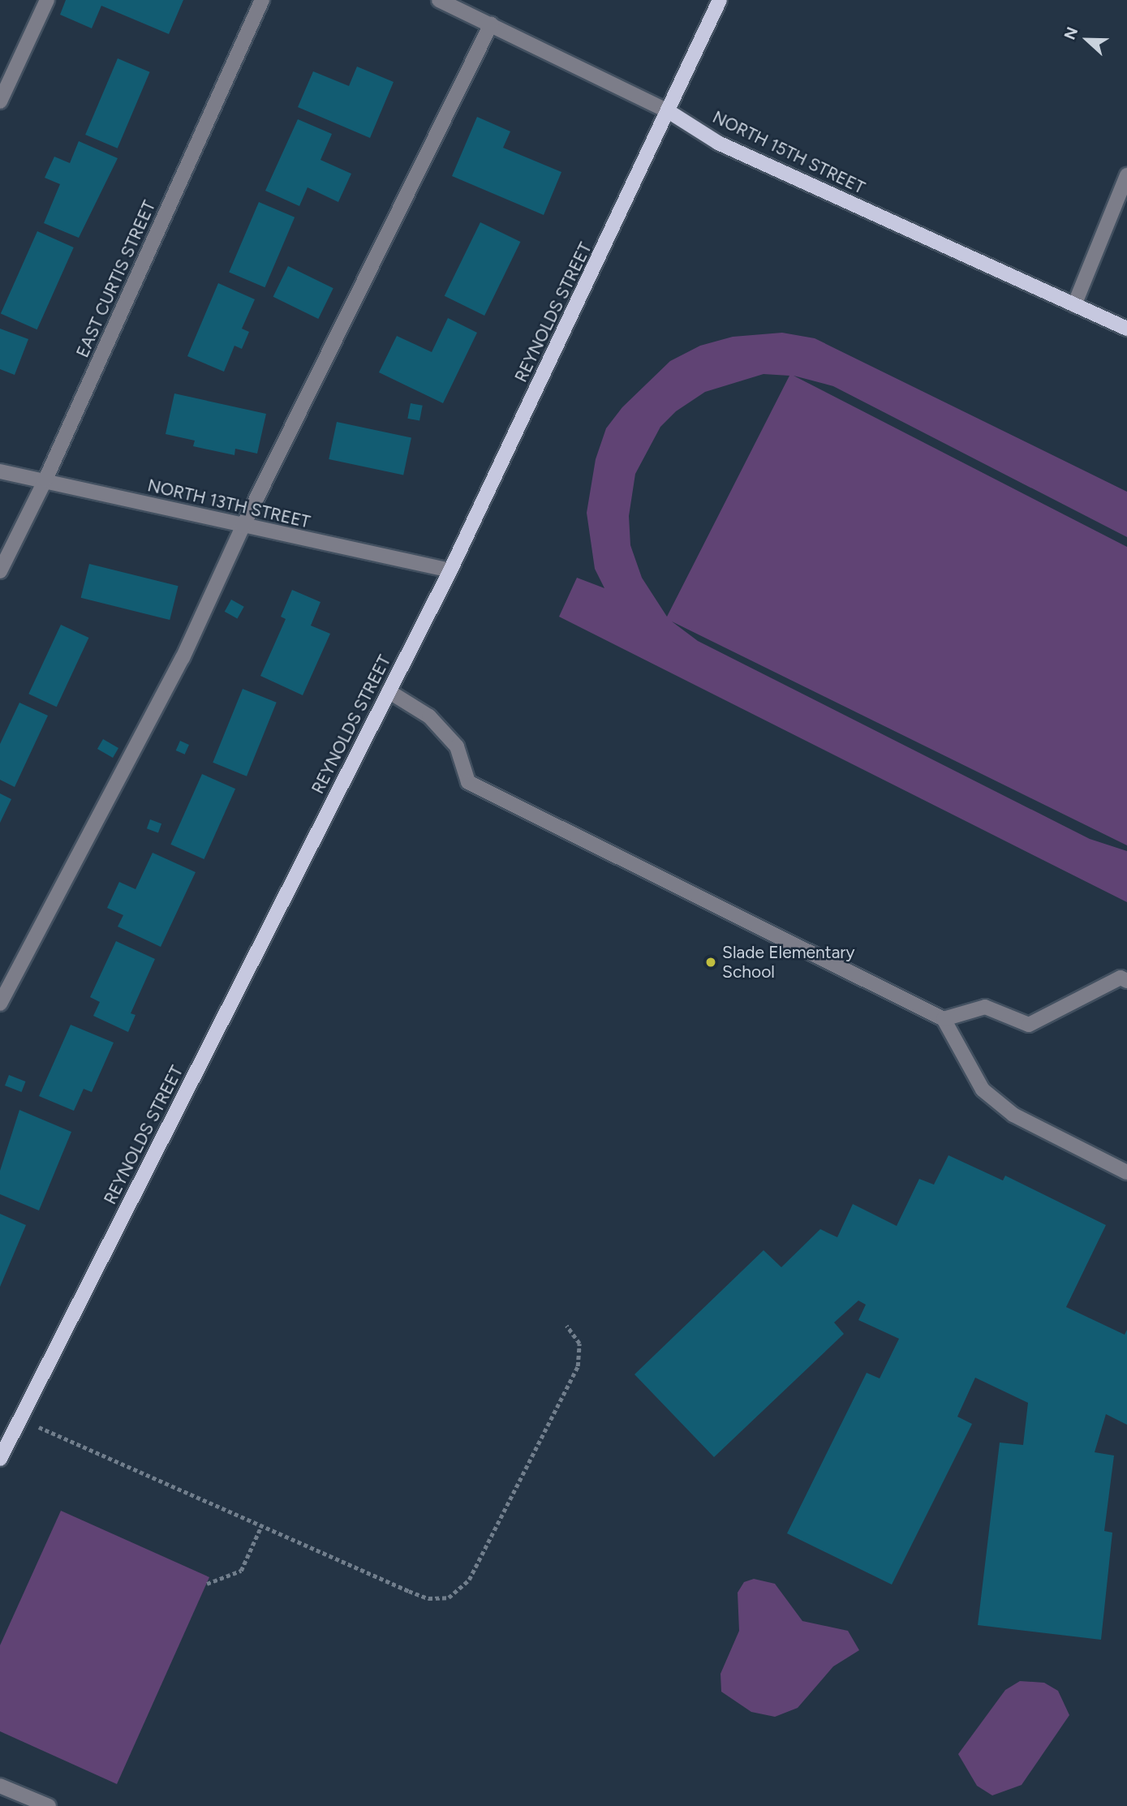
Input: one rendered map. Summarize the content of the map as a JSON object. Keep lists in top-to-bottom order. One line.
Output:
{"streets":{"main road":["NORTH 15TH STREET","REYNOLDS STREET"],"street":["EAST CURTIS STREET","NORTH 13TH STREET"]},"crossings":[["NORTH 15TH STREET","REYNOLDS STREET"],["EAST CURTIS STREET","NORTH 13TH STREET"],["REYNOLDS STREET","NORTH 13TH STREET"]],"places":["Slade Elementary School"],"north":"left"}
